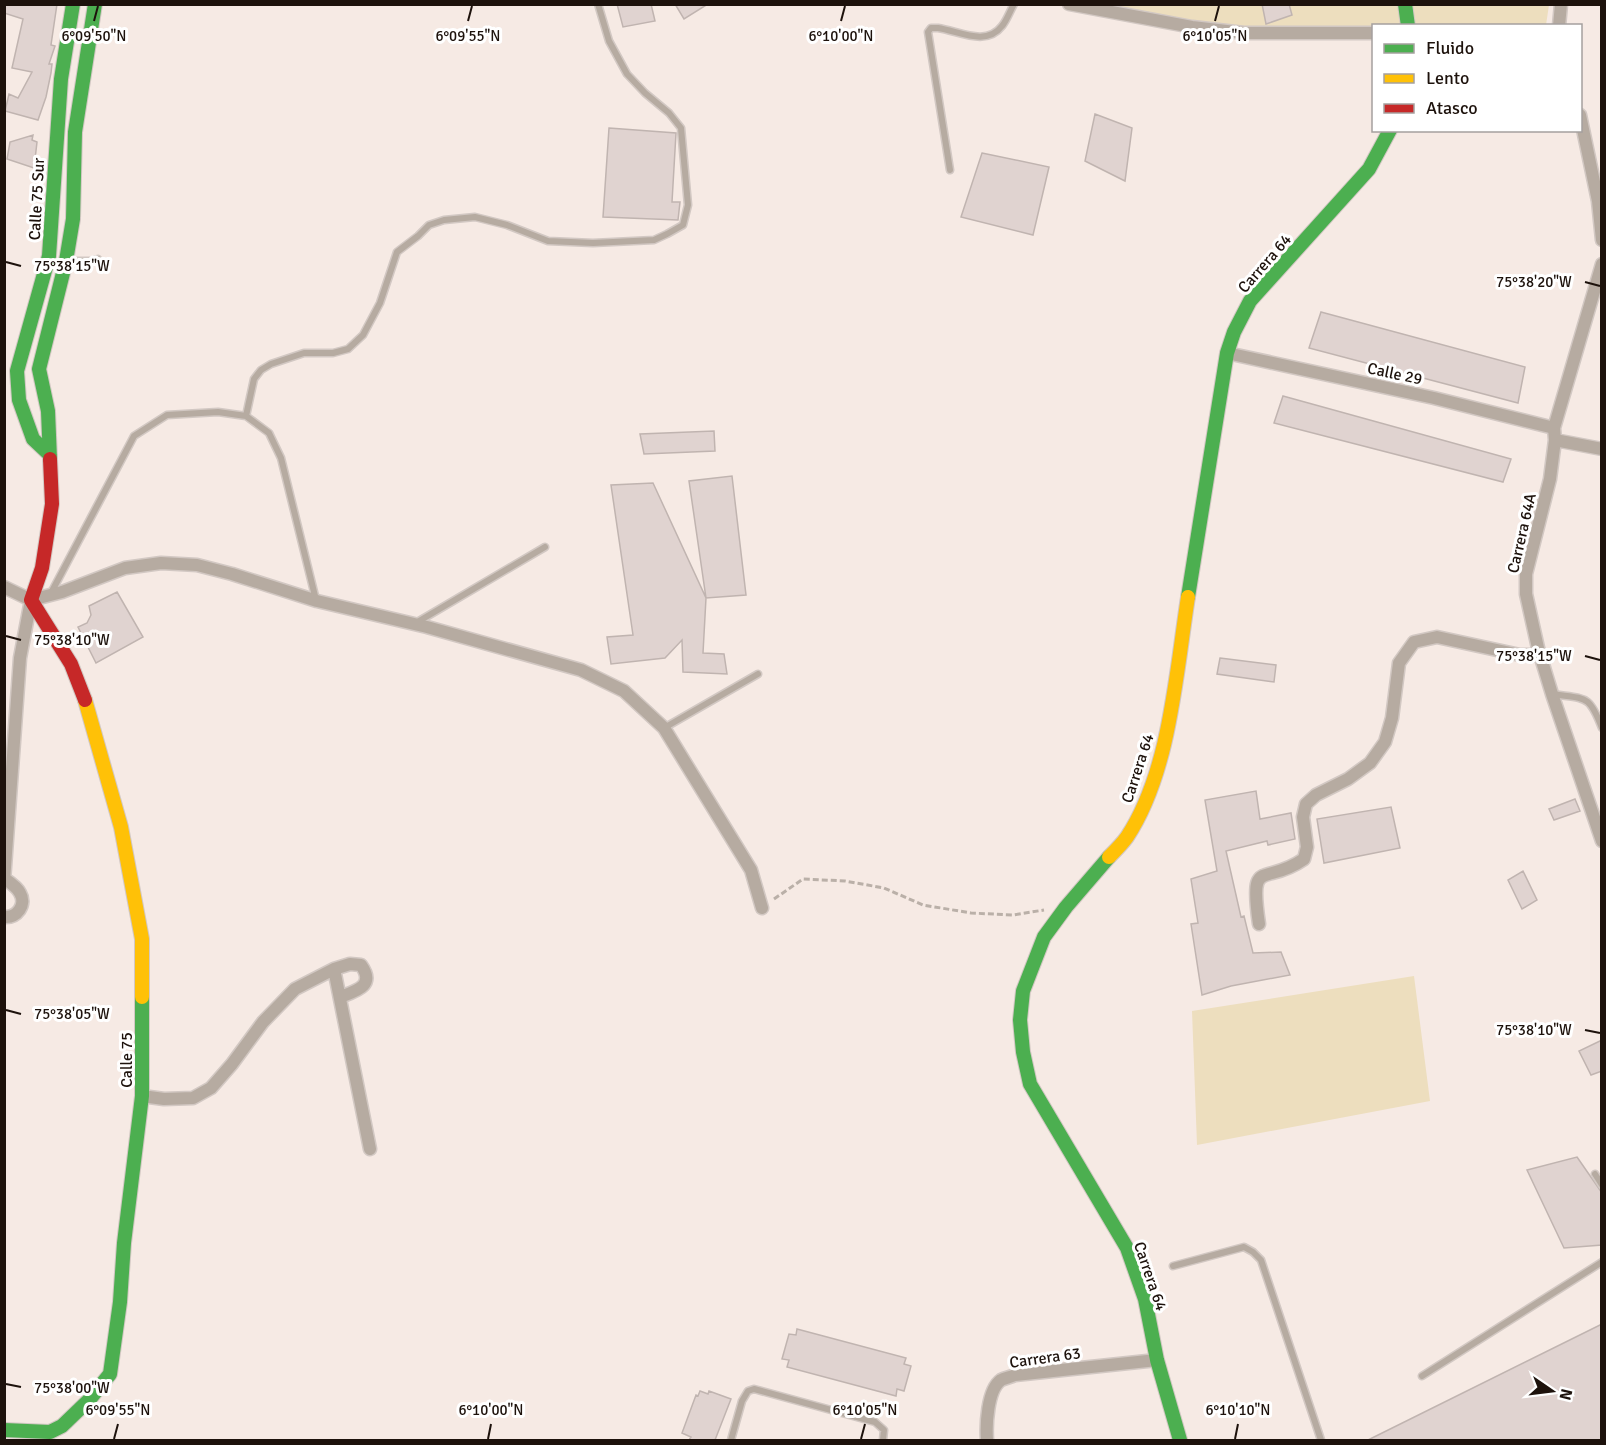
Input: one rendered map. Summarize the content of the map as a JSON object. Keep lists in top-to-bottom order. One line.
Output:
{"streets":{"street":["Calle 75 Sur","Carrera 64","Calle 29","Carrera 64A","Calle 75","Carrera 63"]},"crossings":[["Carrera 64","Calle 29"],["Carrera 64","Carrera 63"],["Calle 29","Carrera 64A"]],"legend":["Fluido","Lento","Atasco"],"north":"right","coordinates":["6°10'05\"N","6°09'50\"N","6°09'55\"N","6°10'00\"N","75°38'15\"W","75°38'20\"W","75°38'10\"W","75°38'05\"W","75°38'00\"W","6°10'10\"N"]}
